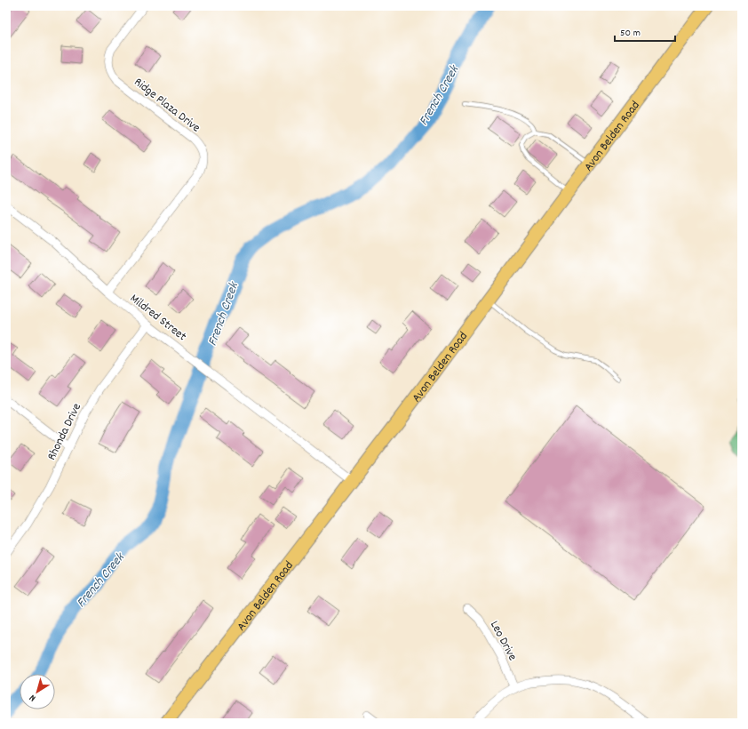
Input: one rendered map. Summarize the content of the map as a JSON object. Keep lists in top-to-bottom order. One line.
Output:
{"streets":{"main road":["Avon Belden Road"],"street":["Ridge Plaza Drive","Mildred Street","Rhonda Drive","Leo Drive"]},"crossings":[["Ridge Plaza Drive","Mildred Street"],["Avon Belden Road","Mildred Street"],["Mildred Street","Rhonda Drive"]],"water":["French Creek"],"scale_bar":"50 m","north":"bottom left"}
